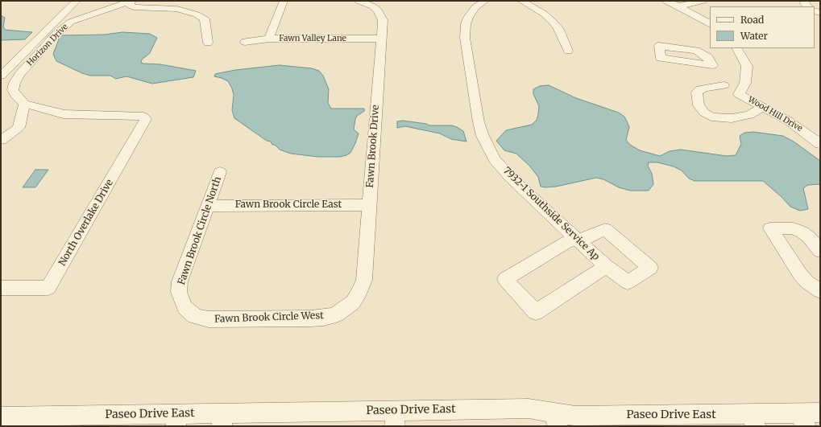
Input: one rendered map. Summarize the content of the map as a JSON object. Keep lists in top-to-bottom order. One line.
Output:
{"streets":{"street":["Fawn Valley Lane","Horizon Drive","Wood Hill Drive","Fawn Brook Drive","Fawn Brook Circle East","7932-1 Southside Service Ap","North Overlake Drive","Fawn Brook Circle North","Fawn Brook Circle West","Paseo Drive East"]},"crossings":[["Fawn Valley Lane","Fawn Brook Drive"],["Horizon Drive","North Overlake Drive"],["Fawn Brook Drive","Fawn Brook Circle East"],["Fawn Brook Drive","Fawn Brook Circle West"],["Fawn Brook Circle East","Fawn Brook Circle North"],["Fawn Brook Circle North","Fawn Brook Circle West"]],"legend":["Road","Water"]}
